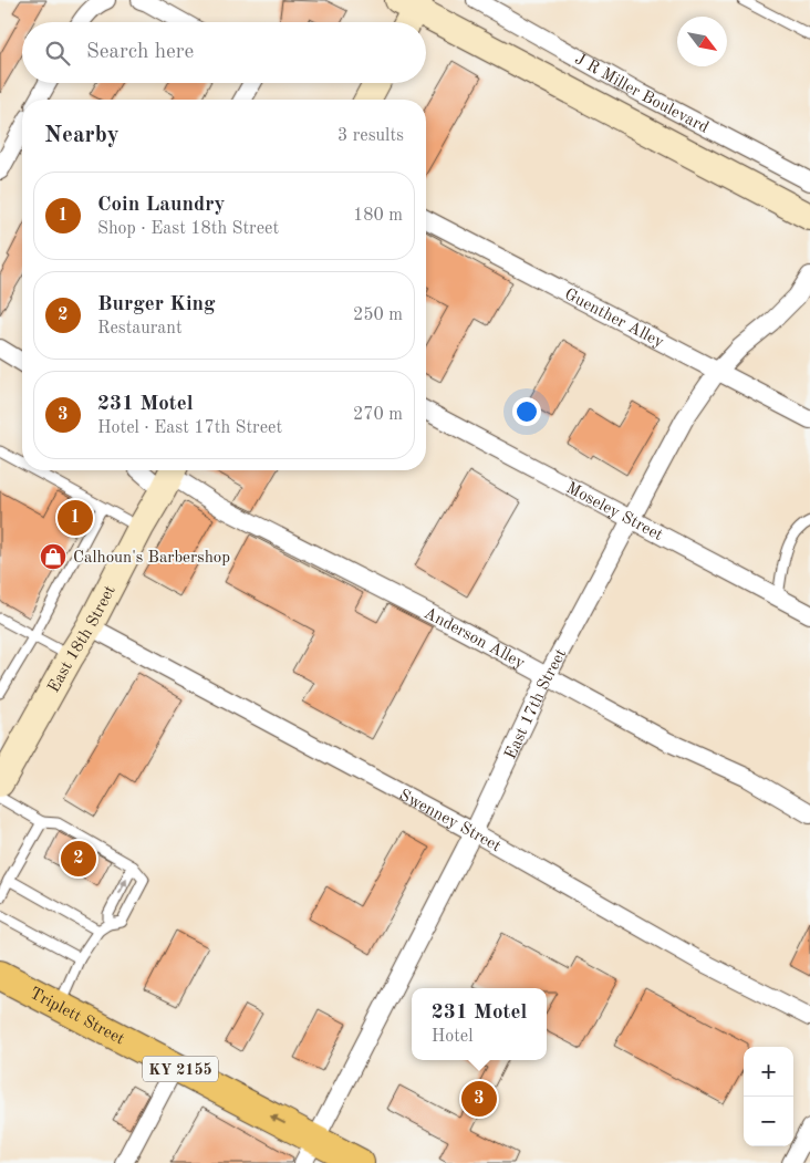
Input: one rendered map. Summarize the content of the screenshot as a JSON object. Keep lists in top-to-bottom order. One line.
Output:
{"streets":{"main road":["Triplett Street","KY 2155"],"street":["J R Miller Boulevard","Guenther Alley","Moseley Street","East 18th Street","Anderson Alley","East 17th Street","Swenney Street"]},"crossings":[["Guenther Alley","East 17th Street"],["Moseley Street","East 17th Street"],["East 18th Street","Anderson Alley"],["East 18th Street","Swenney Street"],["Anderson Alley","East 17th Street"],["East 17th Street","Swenney Street"],["East 17th Street","Triplett Street"]],"one_way":["Triplett Street"],"places":{"shop":["Calhoun's Barbershop"]},"north":"bottom right","page":{"search":"Search here","heading":["Nearby","3 results"],"list":[{"mark":"1","name":"Coin Laundry","note":"Shop · East 18th Street","value":"180 m"},{"mark":"2","name":"Burger King","note":"Restaurant","value":"250 m"},{"mark":"3","name":"231 Motel","note":"Hotel · East 17th Street","value":"270 m"}],"pins":["1","2","3"],"popup":["231 Motel","Hotel"],"map_buttons":["+","−"]}}
